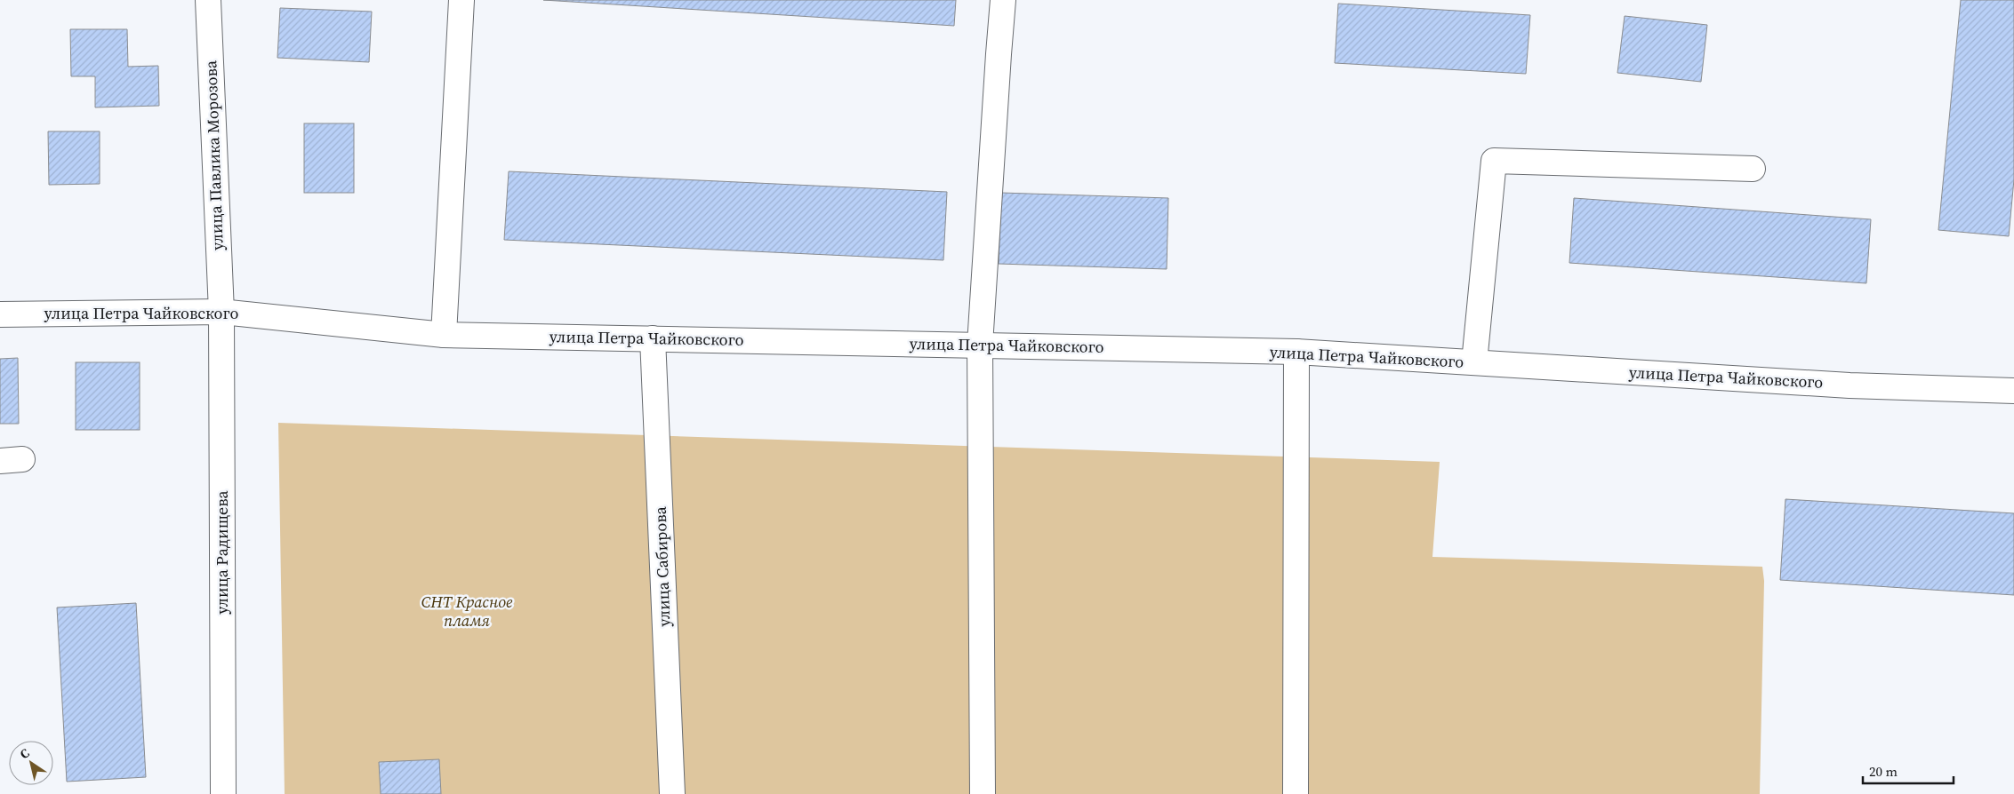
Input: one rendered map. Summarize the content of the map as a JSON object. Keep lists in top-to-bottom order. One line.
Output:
{"streets":{"street":["улица Павлика Морозова","улица Петра Чайковского","улица Радищева","улица Сабирова"]},"crossings":[["улица Павлика Морозова","улица Петра Чайковского"],["улица Павлика Морозова","улица Радищева"],["улица Петра Чайковского","улица Радищева"],["улица Петра Чайковского","улица Сабирова"]],"parks":["СНТ Красное пламя"],"scale_bar":"20 m","north":"top left"}
